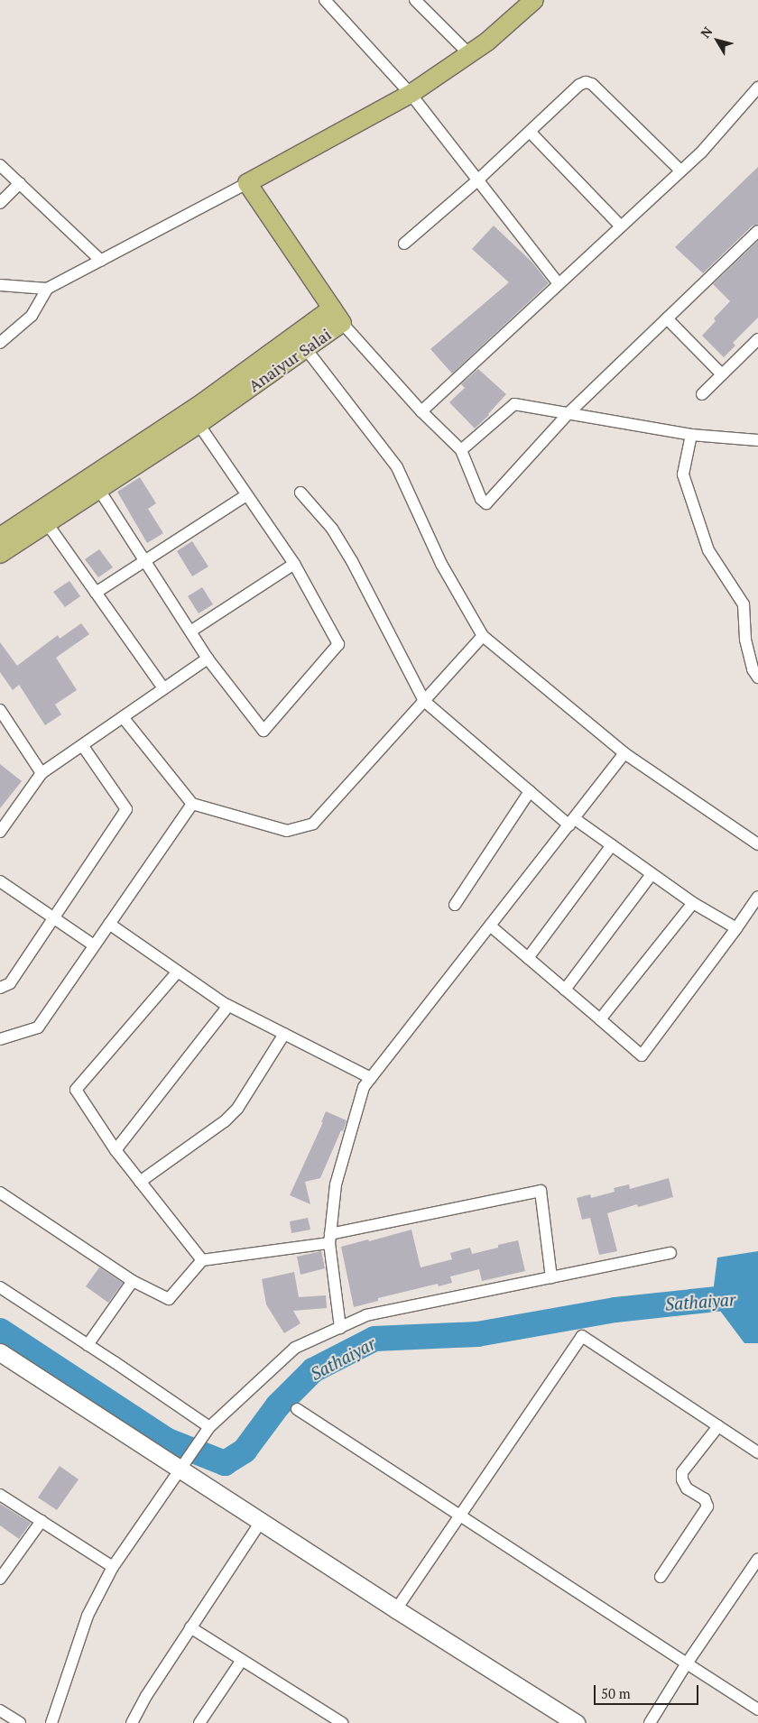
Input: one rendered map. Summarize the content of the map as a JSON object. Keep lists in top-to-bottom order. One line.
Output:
{"streets":{"main road":["Anaiyur Salai"]},"water":["Sathaiyar"],"scale_bar":"50 m","north":"top left"}
